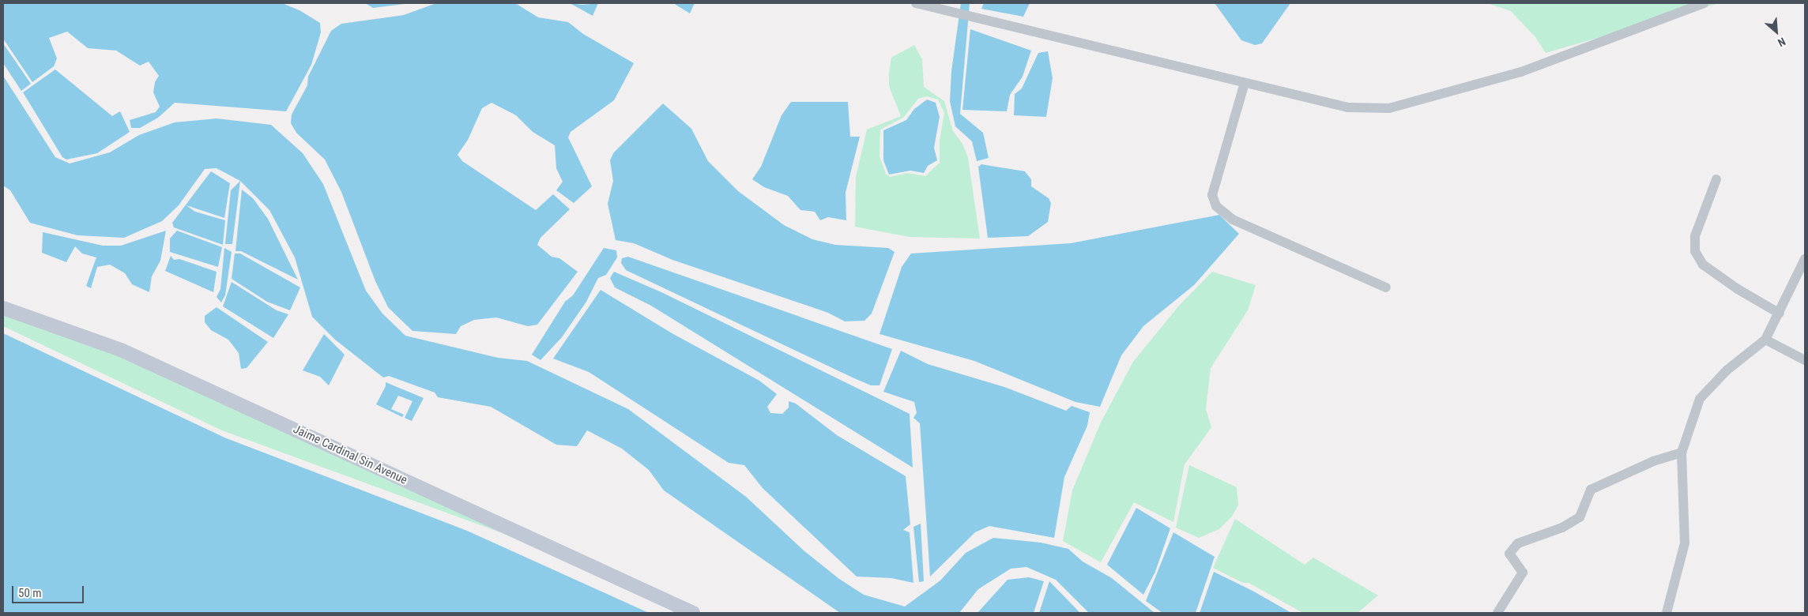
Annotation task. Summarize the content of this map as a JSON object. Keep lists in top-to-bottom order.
{
  "streets": {
    "main road": ["Jaime Cardinal Sin Avenue"]
  },
  "scale_bar": "50 m",
  "north": "bottom right"
}
